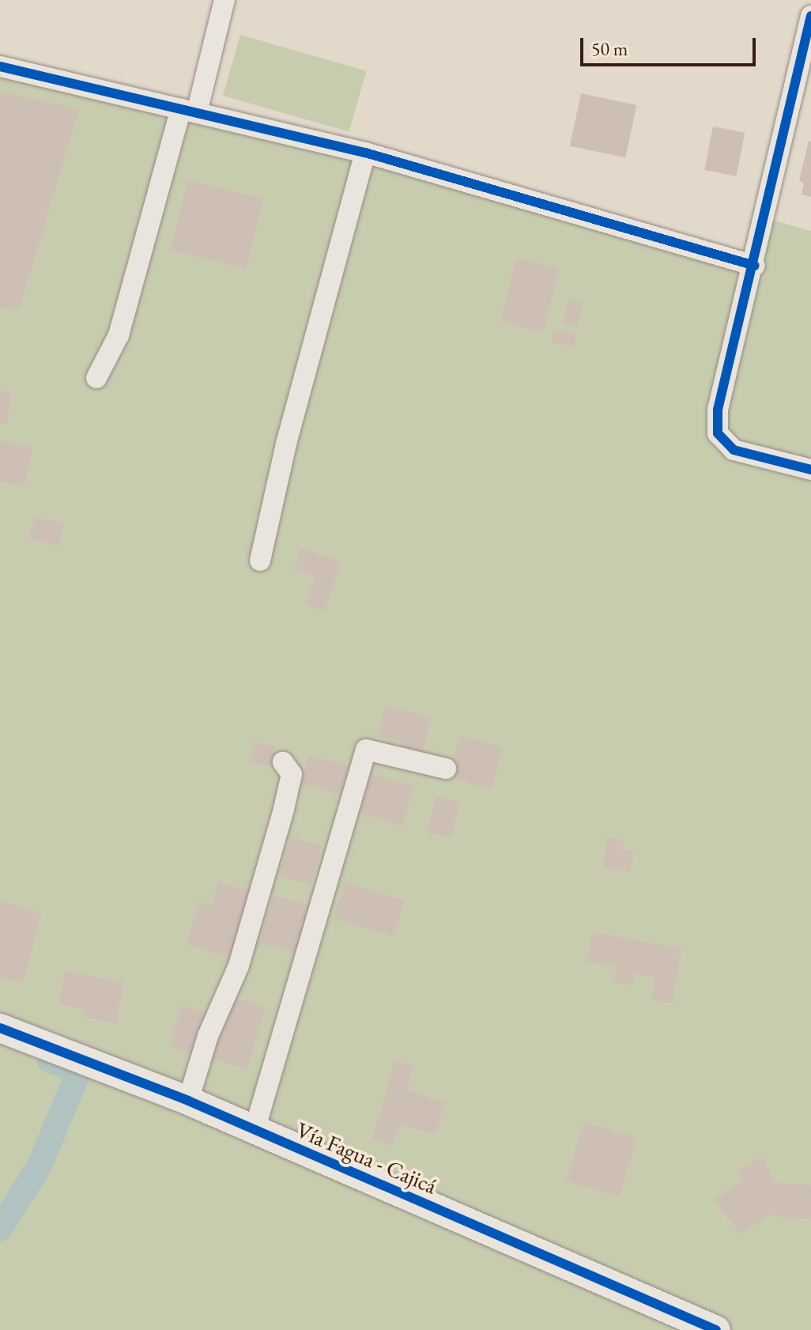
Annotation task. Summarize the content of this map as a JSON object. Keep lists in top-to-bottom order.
{
  "streets": {
    "street": ["Vía Fagua - Cajicá"]
  },
  "scale_bar": "50 m"
}
